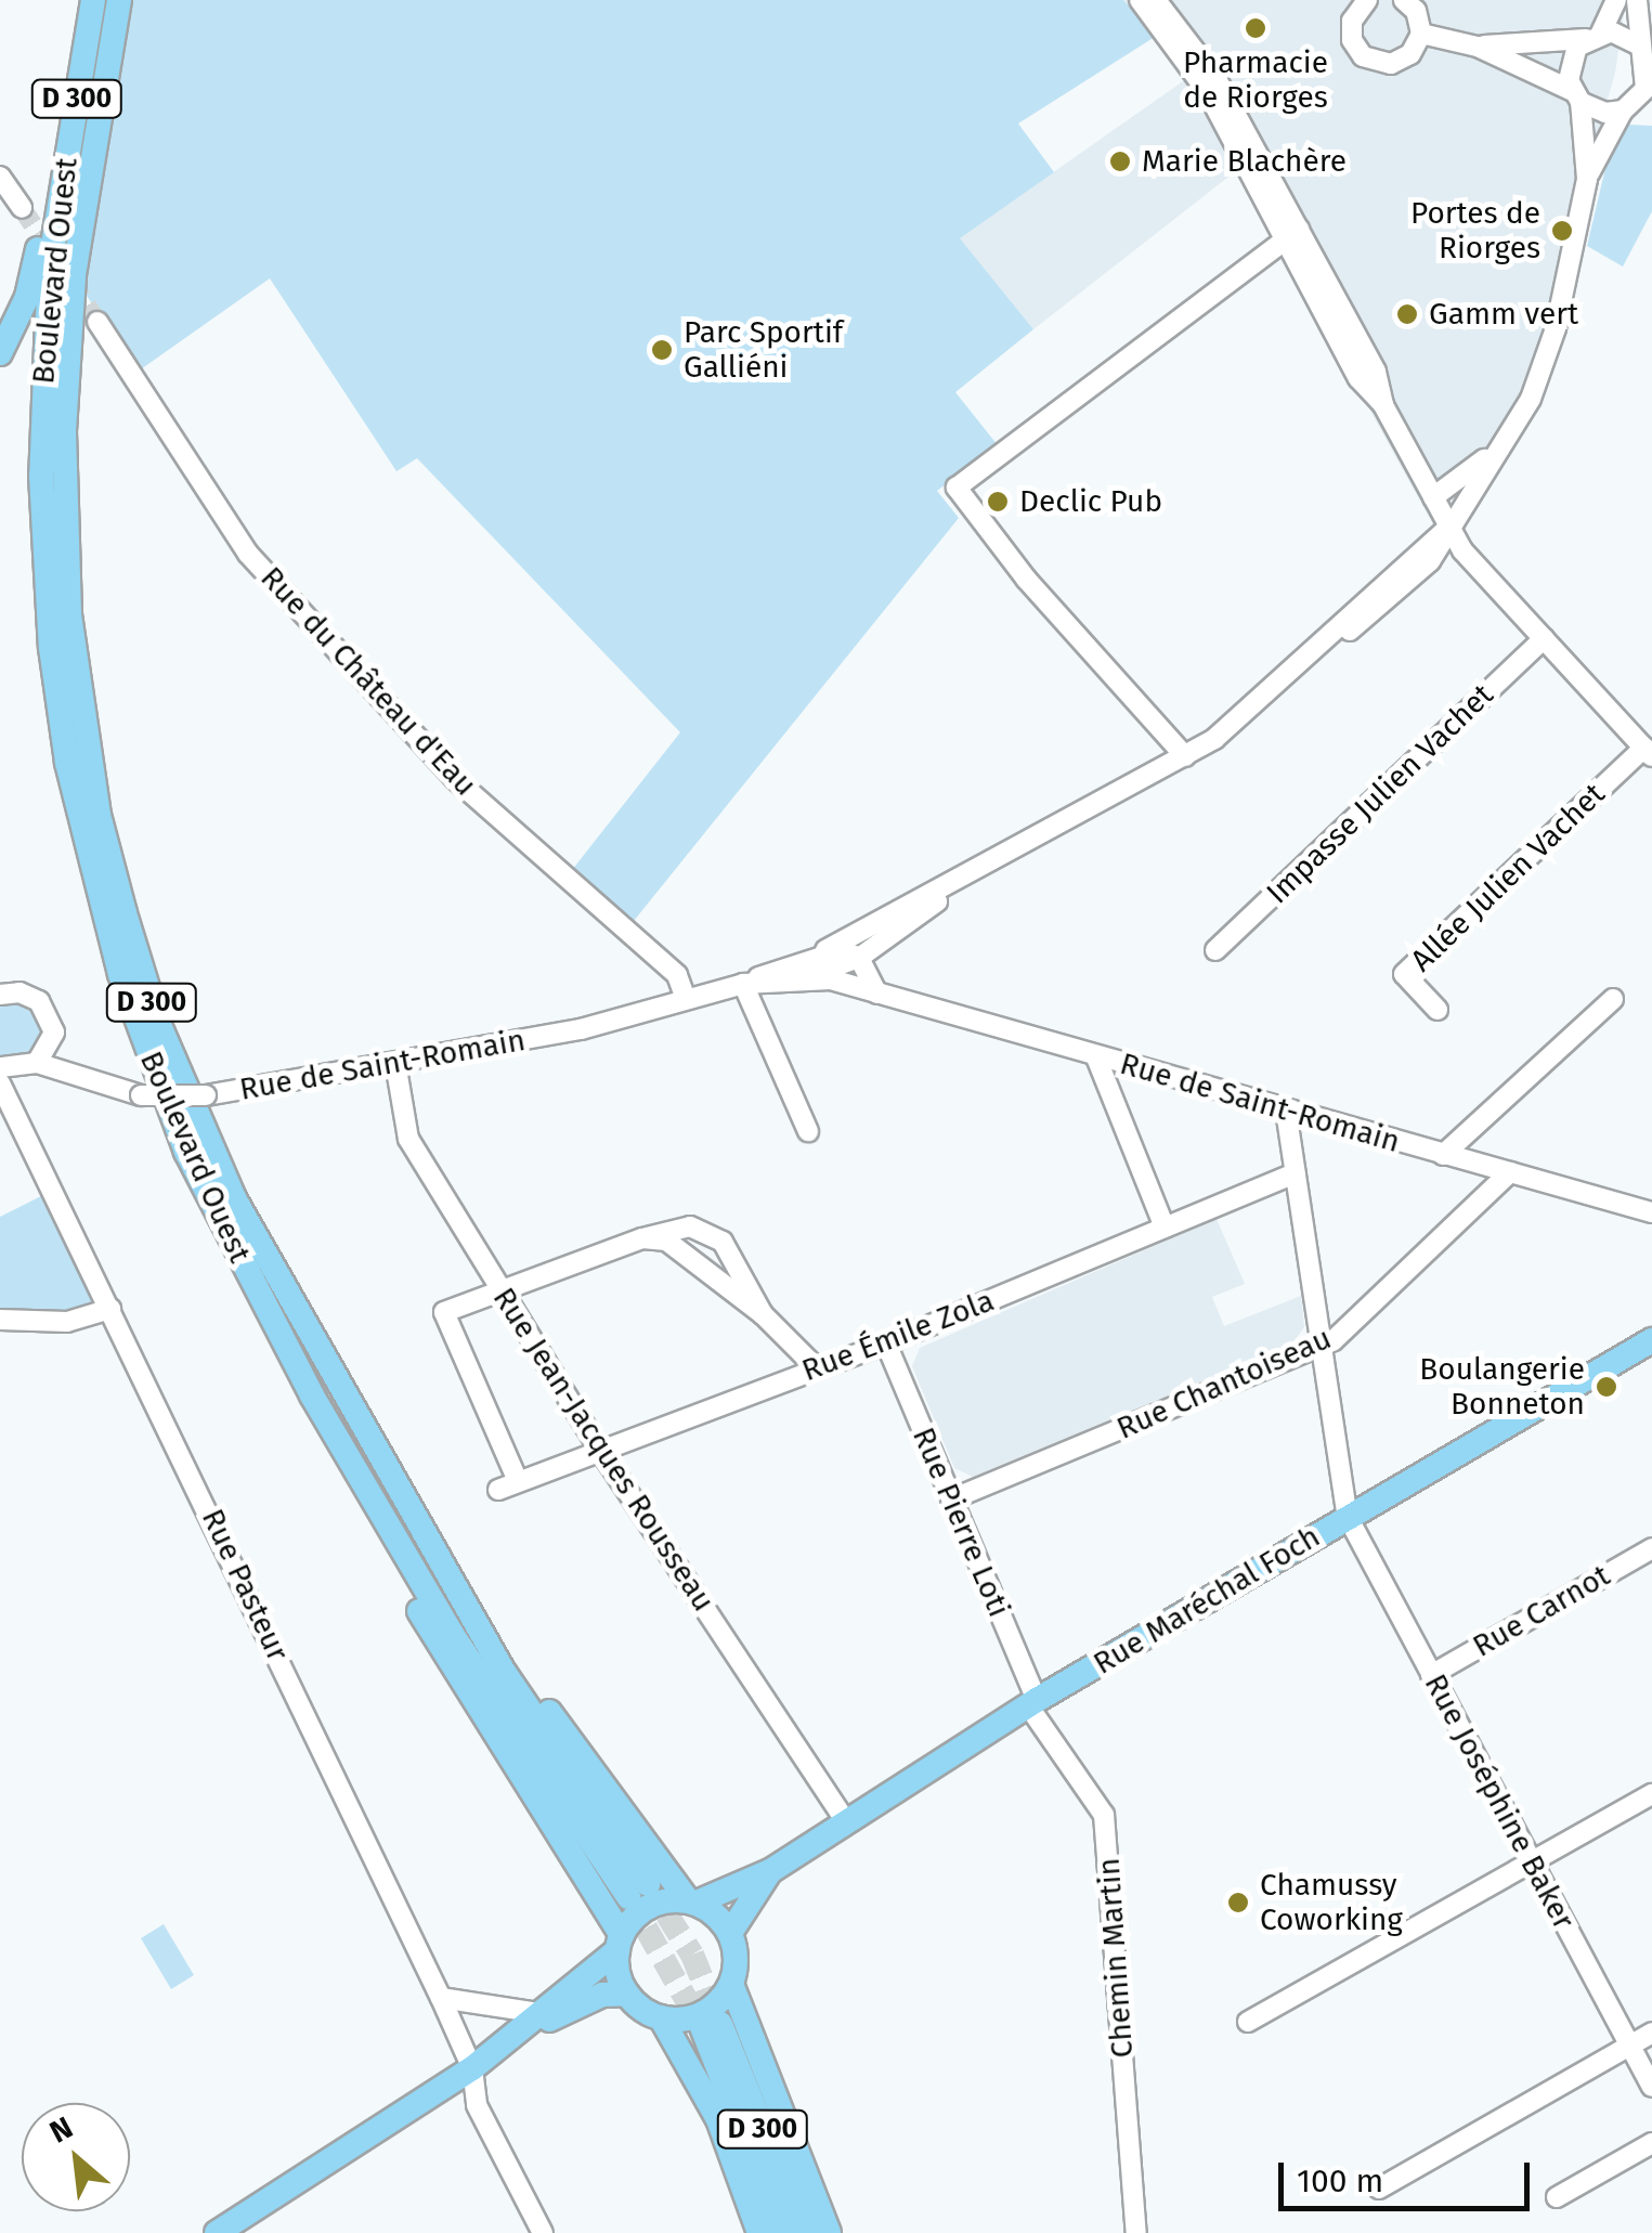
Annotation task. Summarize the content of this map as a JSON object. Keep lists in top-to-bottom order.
{
  "streets": {
    "main road": ["D 300", "Boulevard Ouest", "Rue Maréchal Foch"],
    "street": [
      "Rue du Château d'Eau",
      "Impasse Julien Vachet",
      "Allée Julien Vachet",
      "Rue de Saint-Romain",
      "Rue Émile Zola",
      "Rue Chantoiseau",
      "Rue Jean-Jacques Rousseau",
      "Rue Pierre Loti",
      "Rue Pasteur",
      "Rue Carnot",
      "Rue Joséphine Baker",
      "Chemin Martin"
    ]
  },
  "crossings": [
    ["Rue du Château d'Eau", "Rue de Saint-Romain"],
    ["Rue de Saint-Romain", "Rue Chantoiseau"],
    ["Rue de Saint-Romain", "Rue Jean-Jacques Rousseau"],
    ["Rue de Saint-Romain", "Rue Joséphine Baker"],
    ["Rue Émile Zola", "Rue Jean-Jacques Rousseau"],
    ["Rue Émile Zola", "Rue Pierre Loti"],
    ["Rue Émile Zola", "Rue Joséphine Baker"],
    ["Rue Chantoiseau", "Rue Pierre Loti"],
    ["Rue Chantoiseau", "Rue Joséphine Baker"],
    ["Rue Jean-Jacques Rousseau", "Rue Maréchal Foch"],
    ["Rue Pierre Loti", "Rue Maréchal Foch"],
    ["Rue Pierre Loti", "Chemin Martin"],
    ["Rue Maréchal Foch", "Rue Joséphine Baker"],
    ["Rue Maréchal Foch", "Chemin Martin"],
    ["Rue Carnot", "Rue Joséphine Baker"]
  ],
  "places": [
    "Pharmacie de Riorges",
    "Marie Blachère",
    "Portes de Riorges",
    "Gamm vert",
    "Parc Sportif Galliéni",
    "Declic Pub",
    "Boulangerie Bonneton",
    "Chamussy Coworking"
  ],
  "scale_bar": "100 m",
  "north": "top left"
}
